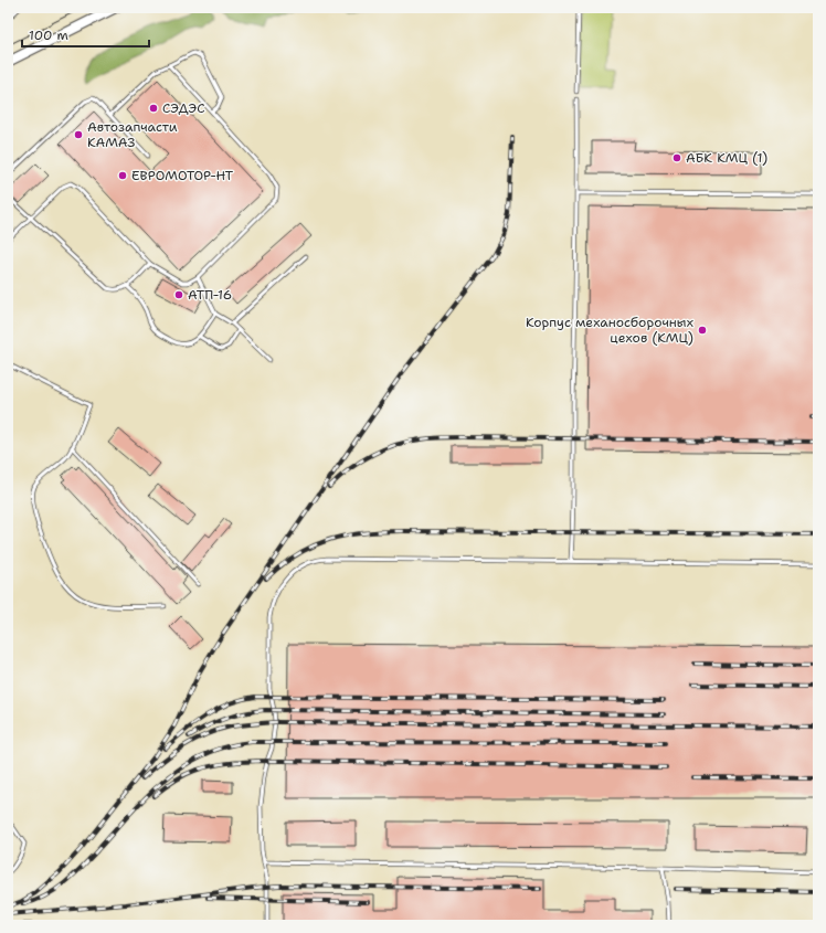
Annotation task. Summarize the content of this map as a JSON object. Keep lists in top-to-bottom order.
{
  "places": [
    "СЭДЭС",
    "Автозапчасти КАМАЗ",
    "АБК КМЦ (1)",
    "ЕВРОМОТОР-НТ",
    "АТП-16",
    "Корпус механосборочных цехов (КМЦ)"
  ],
  "scale_bar": "100 m"
}
